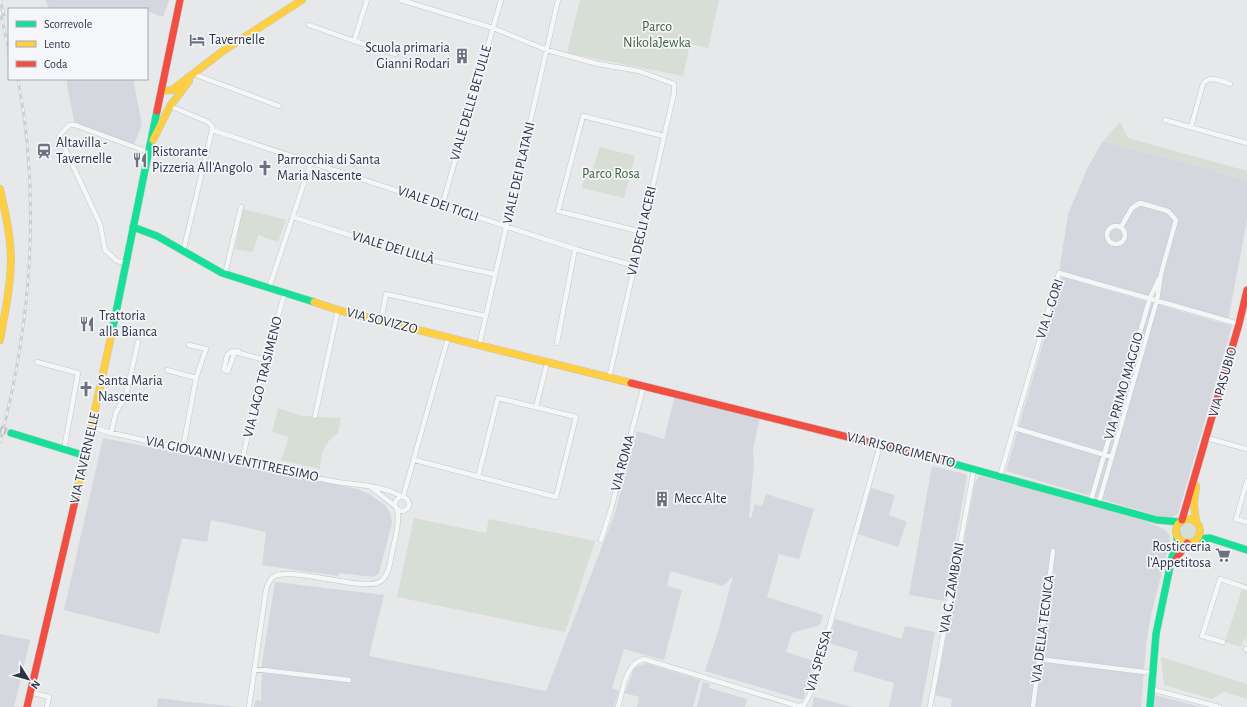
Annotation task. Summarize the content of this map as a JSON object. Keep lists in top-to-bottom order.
{
  "streets": {
    "street": [
      "VIALE DELLE BETULLE",
      "VIALE DEI PLATANI",
      "VIALE DEI TIGLI",
      "VIA DEGLI ACERI",
      "VIALE DEI LILLÀ",
      "VIA L. GORI",
      "VIA SOVIZZO",
      "VIA LAGO TRASIMENO",
      "VIA PASUBIO",
      "VIA PRIMO MAGGIO",
      "VIA RISORGIMENTO",
      "VIA TAVERNELLE",
      "VIA GIOVANNI VENTITREESIMO",
      "VIA ROMA",
      "VIA G. ZAMBONI",
      "VIA DELLA TECNICA",
      "VIA SPESSA"
    ]
  },
  "crossings": [
    ["VIALE DELLE BETULLE", "VIALE DEI TIGLI"],
    ["VIALE DEI PLATANI", "VIALE DEI TIGLI"],
    ["VIALE DEI PLATANI", "VIA DEGLI ACERI"],
    ["VIALE DEI PLATANI", "VIALE DEI LILLÀ"],
    ["VIALE DEI PLATANI", "VIA SOVIZZO"],
    ["VIALE DEI TIGLI", "VIA DEGLI ACERI"],
    ["VIA DEGLI ACERI", "VIA SOVIZZO"],
    ["VIA L. GORI", "VIA PASUBIO"],
    ["VIA L. GORI", "VIA PRIMO MAGGIO"],
    ["VIA L. GORI", "VIA RISORGIMENTO"],
    ["VIA SOVIZZO", "VIA LAGO TRASIMENO"],
    ["VIA SOVIZZO", "VIA RISORGIMENTO"],
    ["VIA SOVIZZO", "VIA TAVERNELLE"],
    ["VIA SOVIZZO", "VIA ROMA"],
    ["VIA LAGO TRASIMENO", "VIA GIOVANNI VENTITREESIMO"],
    ["VIA PRIMO MAGGIO", "VIA RISORGIMENTO"],
    ["VIA RISORGIMENTO", "VIA ROMA"],
    ["VIA RISORGIMENTO", "VIA G. ZAMBONI"],
    ["VIA RISORGIMENTO", "VIA SPESSA"],
    ["VIA TAVERNELLE", "VIA GIOVANNI VENTITREESIMO"]
  ],
  "parks": ["Parco NikolaJewka", "Parco Rosa"],
  "places": {
    "hotel": ["Tavernelle"],
    "building": ["Scuola primaria Gianni Rodari", "Mecc Alte"],
    "station": ["Altavilla - Tavernelle"],
    "restaurant": ["Ristorante Pizzeria All'Angolo", "Trattoria alla Bianca"],
    "church": ["Parrocchia di Santa Maria Nascente", "Santa Maria Nascente"],
    "supermarket": ["Rosticceria l'Appetitosa"]
  },
  "legend": ["Scorrevole", "Lento", "Coda"],
  "north": "bottom right"
}
